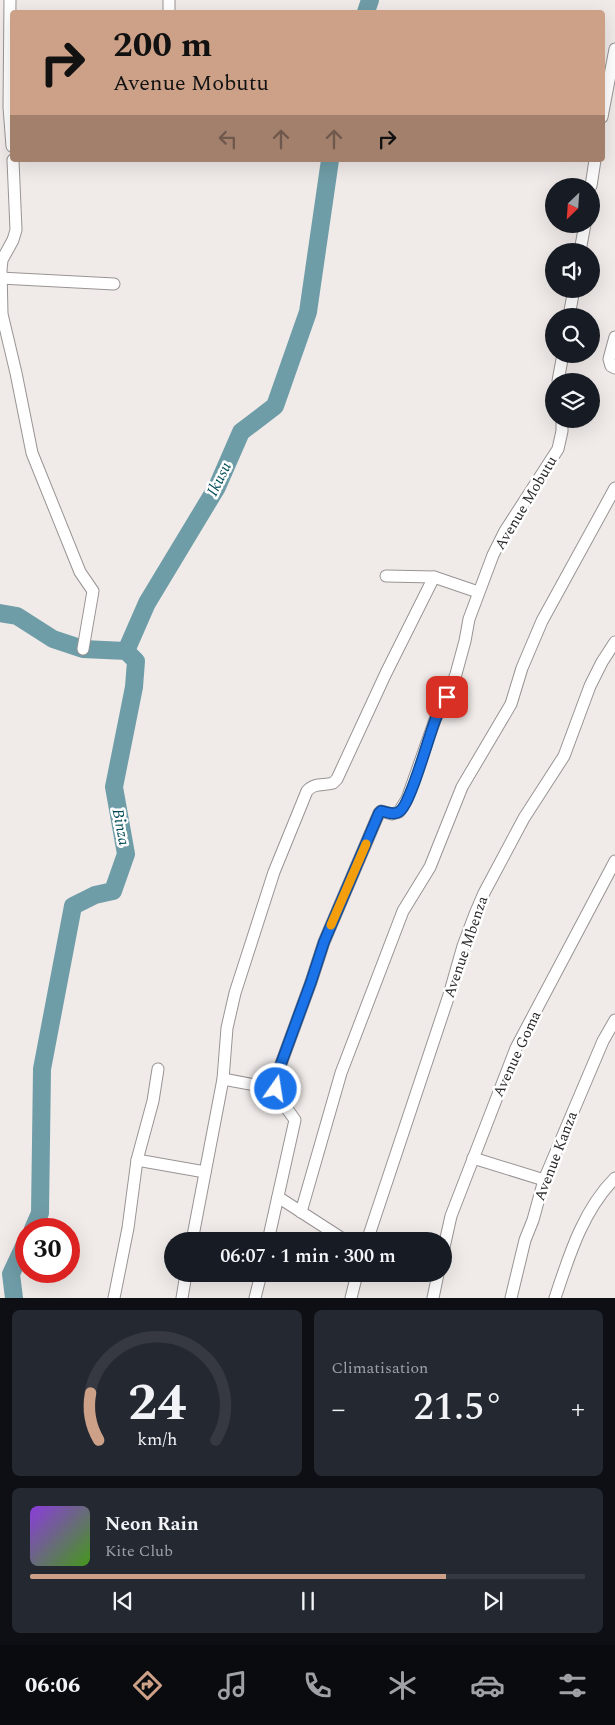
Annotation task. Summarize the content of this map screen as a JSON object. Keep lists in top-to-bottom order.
{
  "streets": {
    "street": [
      "Avenue Mobutu",
      "Avenue Mbenza",
      "Avenue Goma",
      "Avenue Kanza"
    ]
  },
  "water": ["Ikusu", "Binza"],
  "north": "bottom left",
  "page": {
    "turn": ["200 m", "Avenue Mobutu"],
    "limit": "30",
    "trip": "06:07 · 1 min · 300 m",
    "tile": "Climatisation",
    "heat": ["−", "21.5°", "+"],
    "song": ["Neon Rain", "Kite Club"],
    "tabs": "06:06",
    "gauge": ["24", "km/h"]
  }
}
